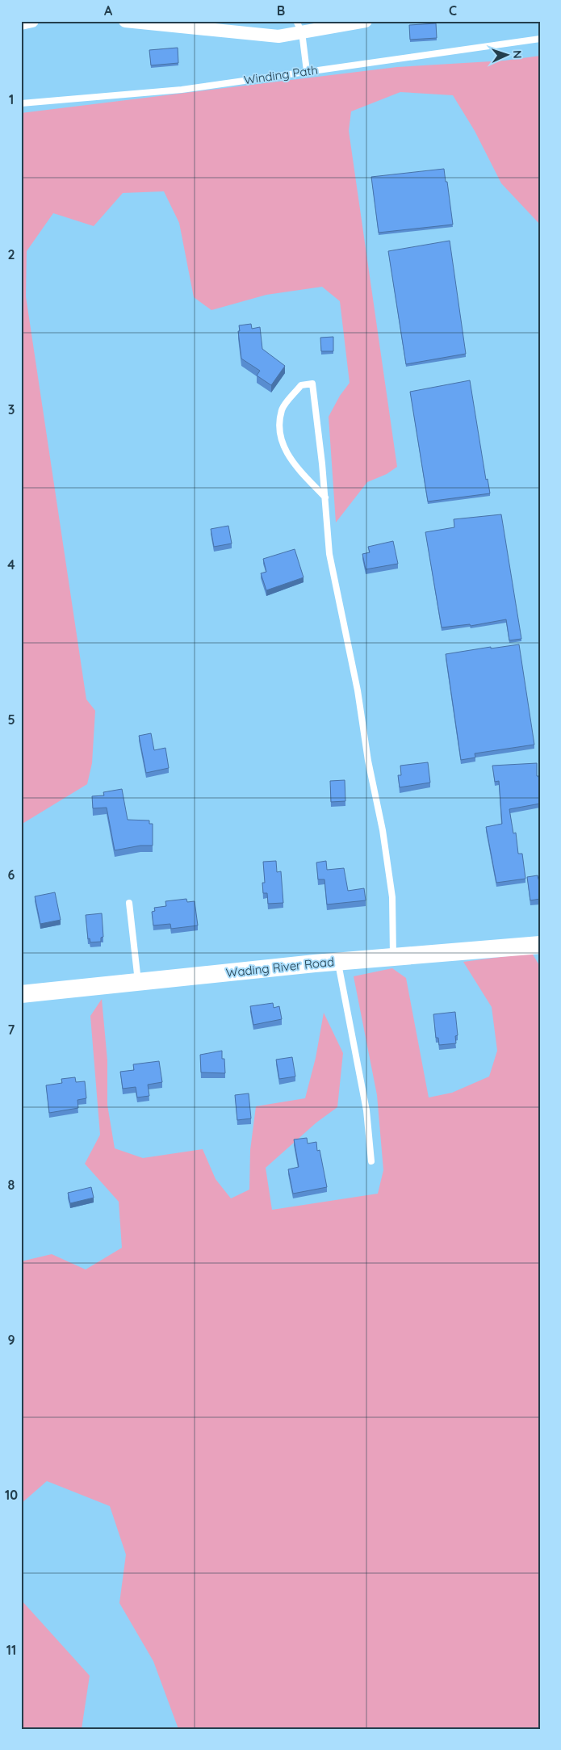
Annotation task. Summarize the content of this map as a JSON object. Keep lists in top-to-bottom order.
{
  "streets": {
    "main road": ["Wading River Road"],
    "lane": ["Winding Path"]
  },
  "north": "right",
  "grid": {
    "columns": ["A", "B", "C"],
    "rows": [
      "1",
      "2",
      "3",
      "4",
      "5",
      "6",
      "7",
      "8",
      "9",
      "10",
      "11"
    ]
  }
}
